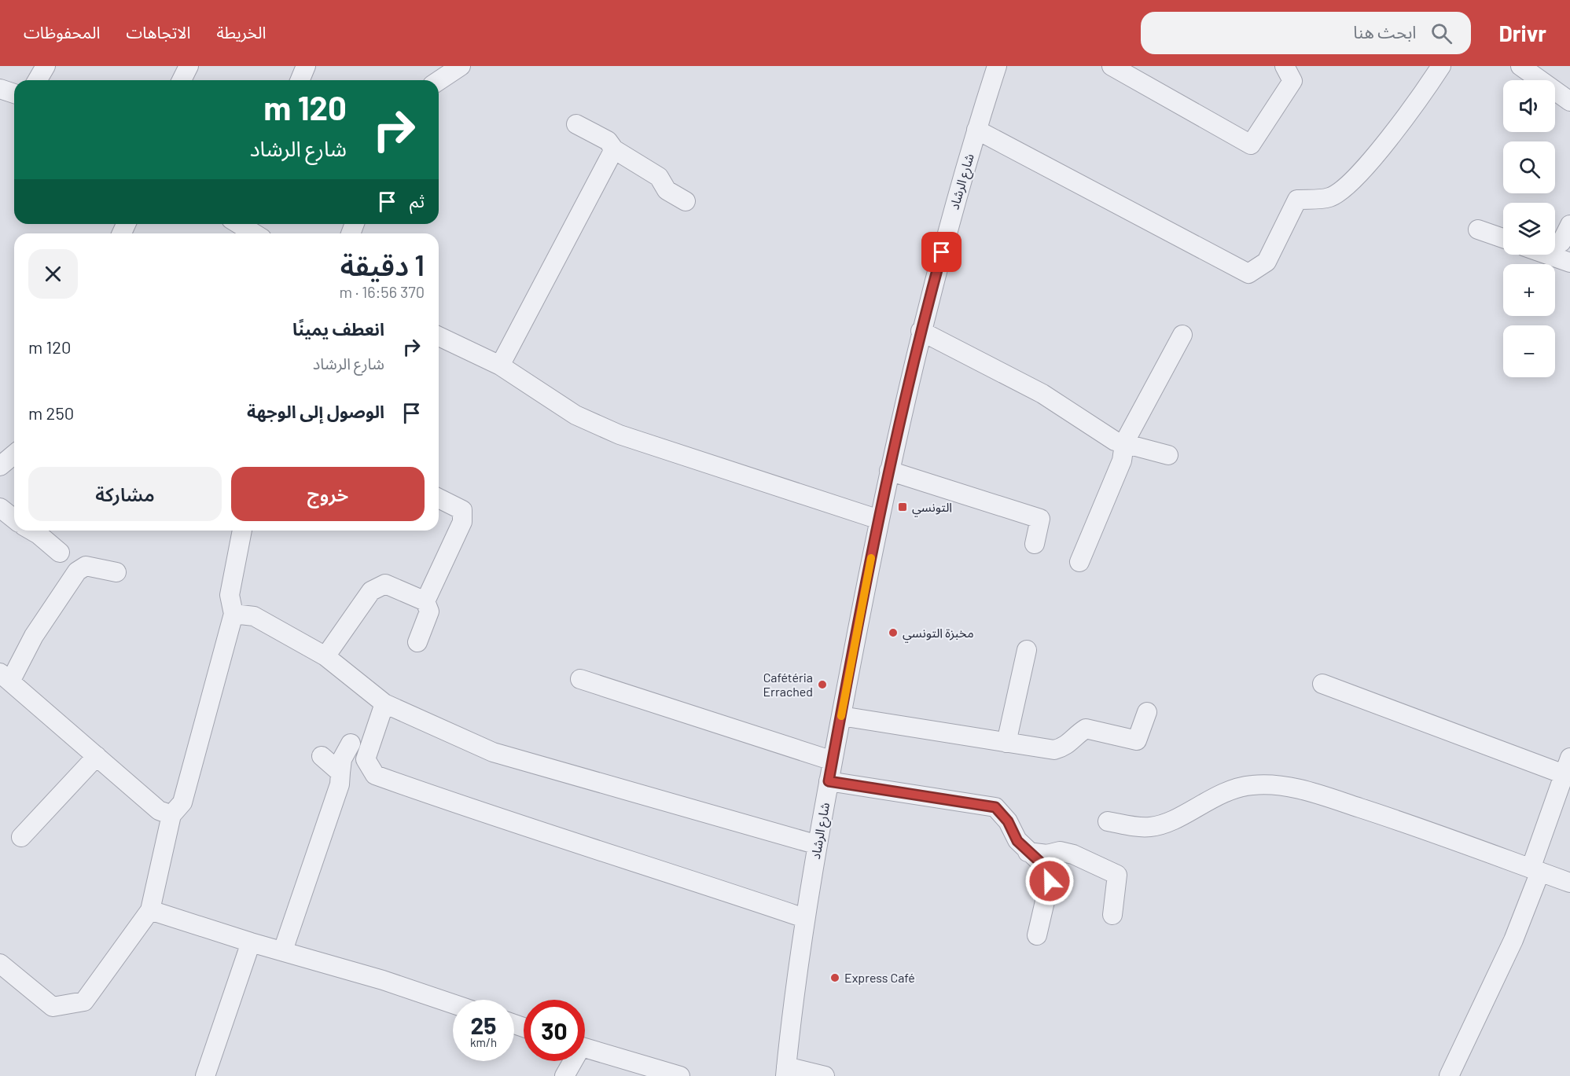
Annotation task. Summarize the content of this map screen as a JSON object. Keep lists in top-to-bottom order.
{
  "streets": {
    "street": ["شارع الرشاد"]
  },
  "places": {
    "transit": ["التونسي"],
    "other": ["مخبزة التونسي", "Cafétéria Errached", "Express Café"]
  },
  "page": {
    "header": "Drivr",
    "search": "ابحث هنا",
    "nav": ["الخريطة", "الاتجاهات", "المحفوظات"],
    "map_buttons": ["+", "−"],
    "turn": ["120 m", "شارع الرشاد"],
    "then": "ثم",
    "heading": ["1 دقيقة", "370 m · 16:56"],
    "list": [
      {
        "name": "انعطف يمينًا",
        "note": "شارع الرشاد",
        "value": "120 m"
      },
      {
        "name": "الوصول إلى الوجهة",
        "value": "250 m"
      }
    ],
    "buttons": ["خروج", "مشاركة"],
    "speed": "25 km/h",
    "limit": "30"
  }
}
